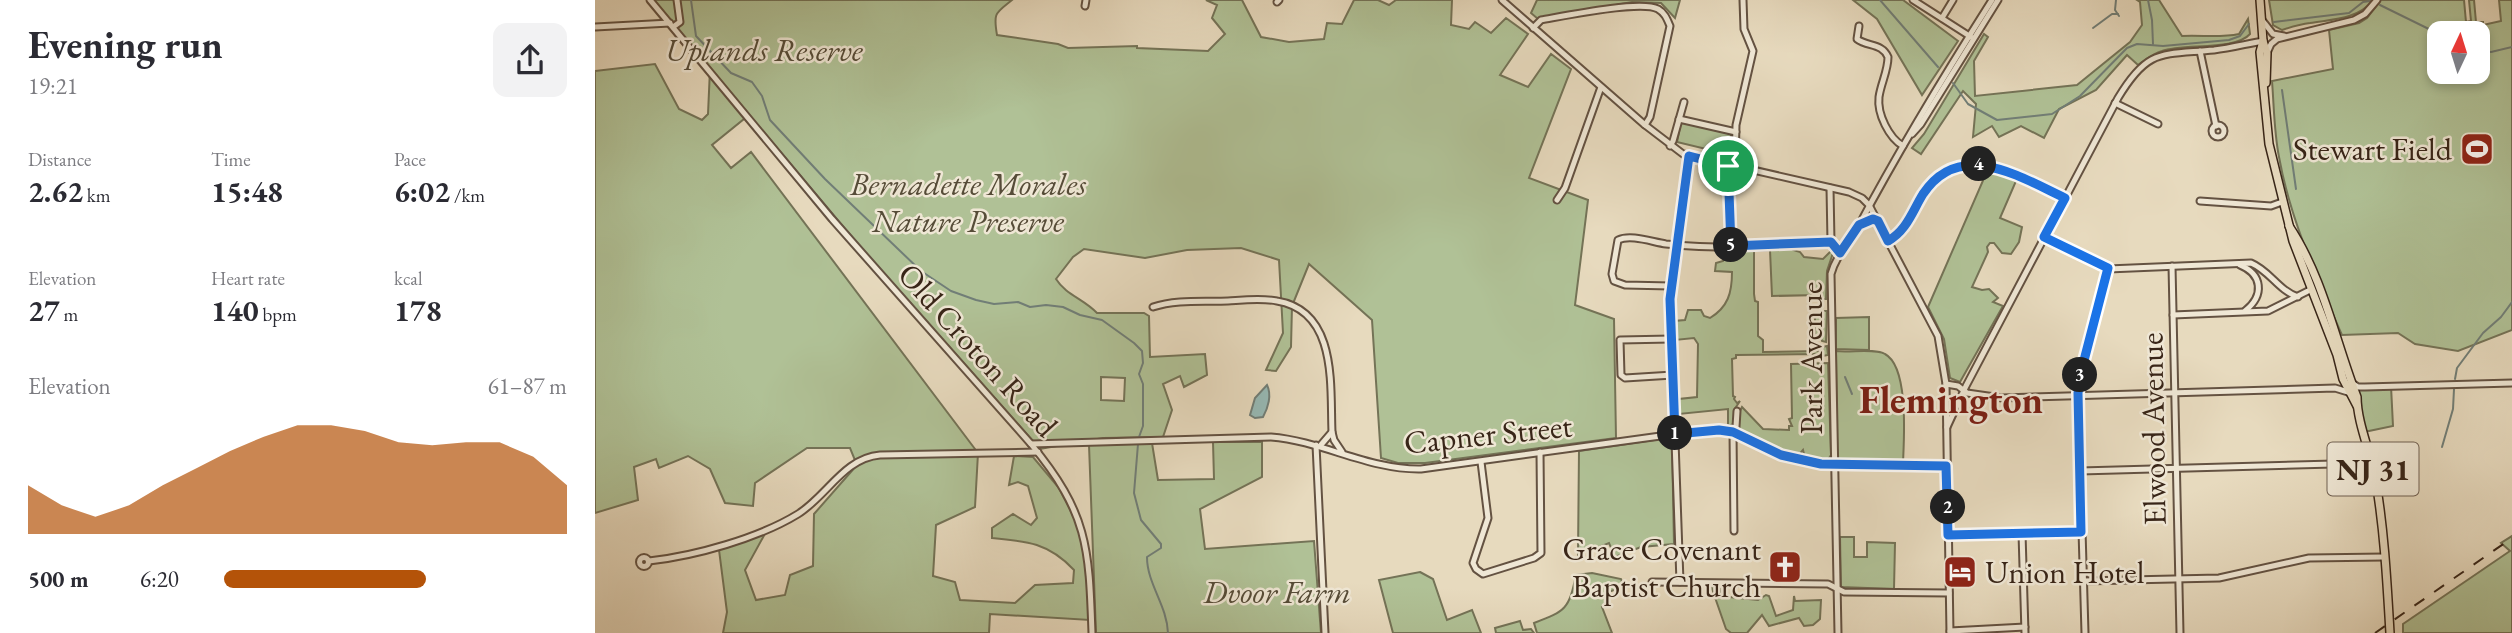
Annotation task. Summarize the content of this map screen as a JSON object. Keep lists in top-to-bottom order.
{
  "streets": {
    "highway": ["NJ 31"],
    "street": [
      "Old Croton Road",
      "Park Avenue",
      "Elwood Avenue",
      "Capner Street"
    ]
  },
  "crossings": [
    ["Old Croton Road", "Capner Street"],
    ["Park Avenue", "Capner Street"]
  ],
  "districts": ["Flemington"],
  "parks": ["Uplands Reserve", "Bernadette Morales Nature Preserve", "Dvoor Farm"],
  "places": {
    "sports": ["Stewart Field"],
    "church": ["Grace Covenant Baptist Church"],
    "hotel": ["Union Hotel"]
  },
  "north": "top",
  "page": {
    "heading": ["Evening run", "19:21"],
    "stats": [
      ["Distance", "2.62 km"],
      ["Time", "15:48"],
      ["Pace", "6:02 /km"],
      ["Elevation", "27 m"],
      ["Heart rate", "140 bpm"],
      ["kcal", "178"]
    ],
    "pins": [
      "4",
      "5",
      "3",
      "1",
      "2"
    ],
    "chart": ["Elevation", "61–87 m"],
    "list": [
      {
        "name": "500 m",
        "note": "6:20"
      }
    ]
  }
}
